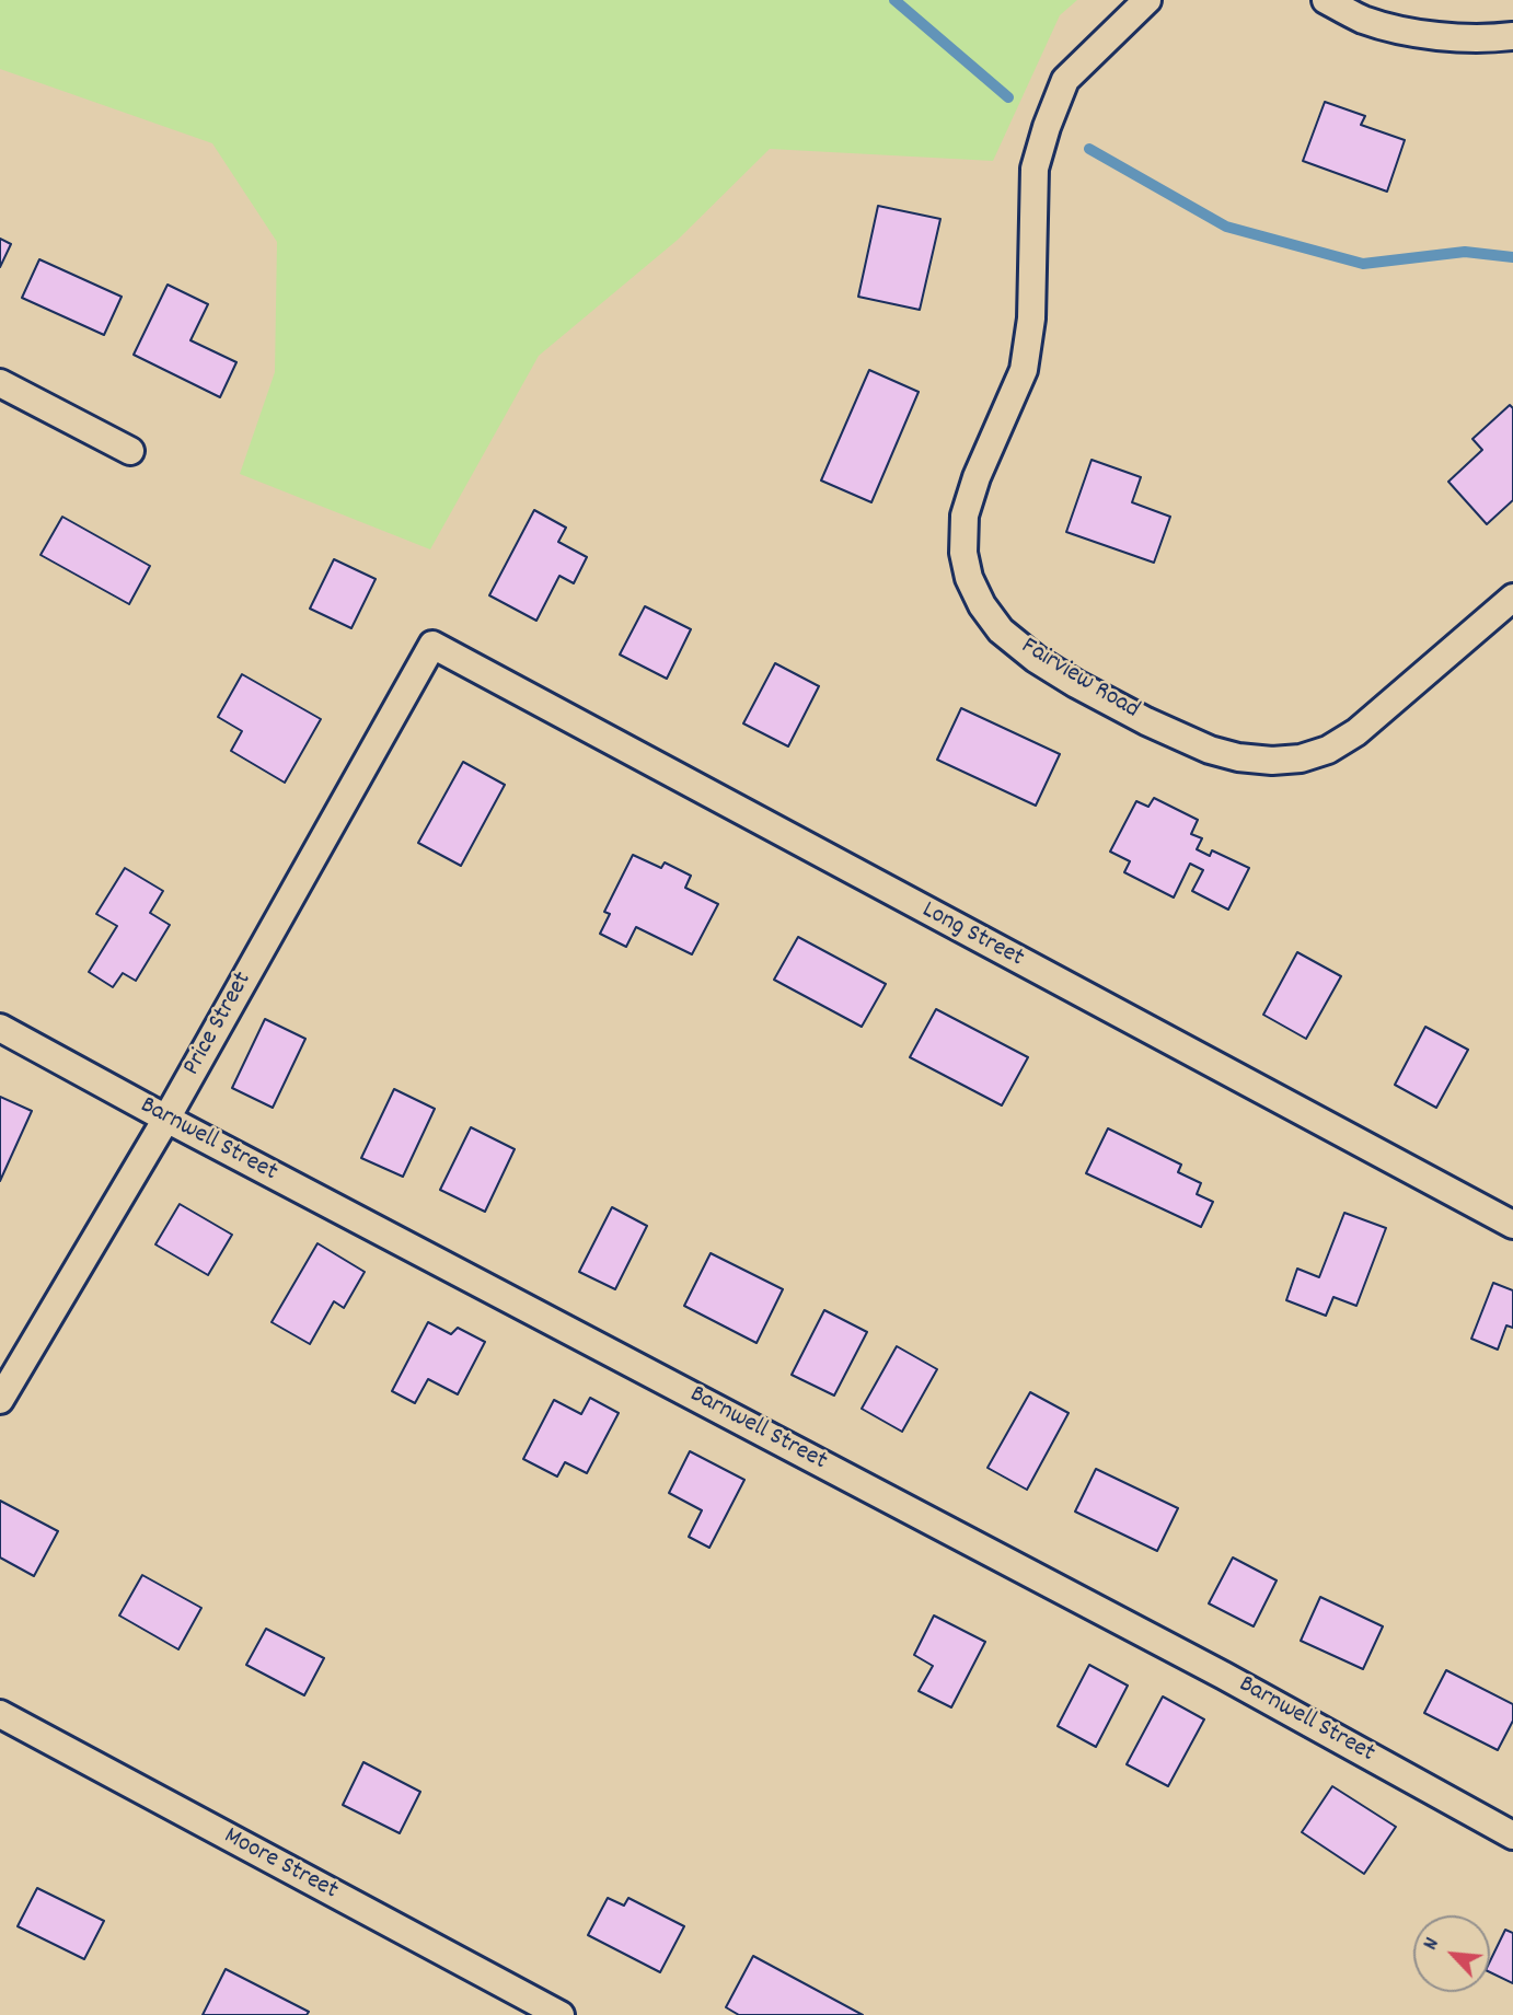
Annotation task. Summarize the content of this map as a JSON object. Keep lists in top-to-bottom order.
{
  "streets": {
    "street": [
      "Fairview Road",
      "Long Street",
      "Price Street",
      "Barnwell Street",
      "Moore Street"
    ]
  },
  "crossings": [
    ["Long Street", "Price Street"],
    ["Price Street", "Barnwell Street"]
  ],
  "north": "top left"
}
